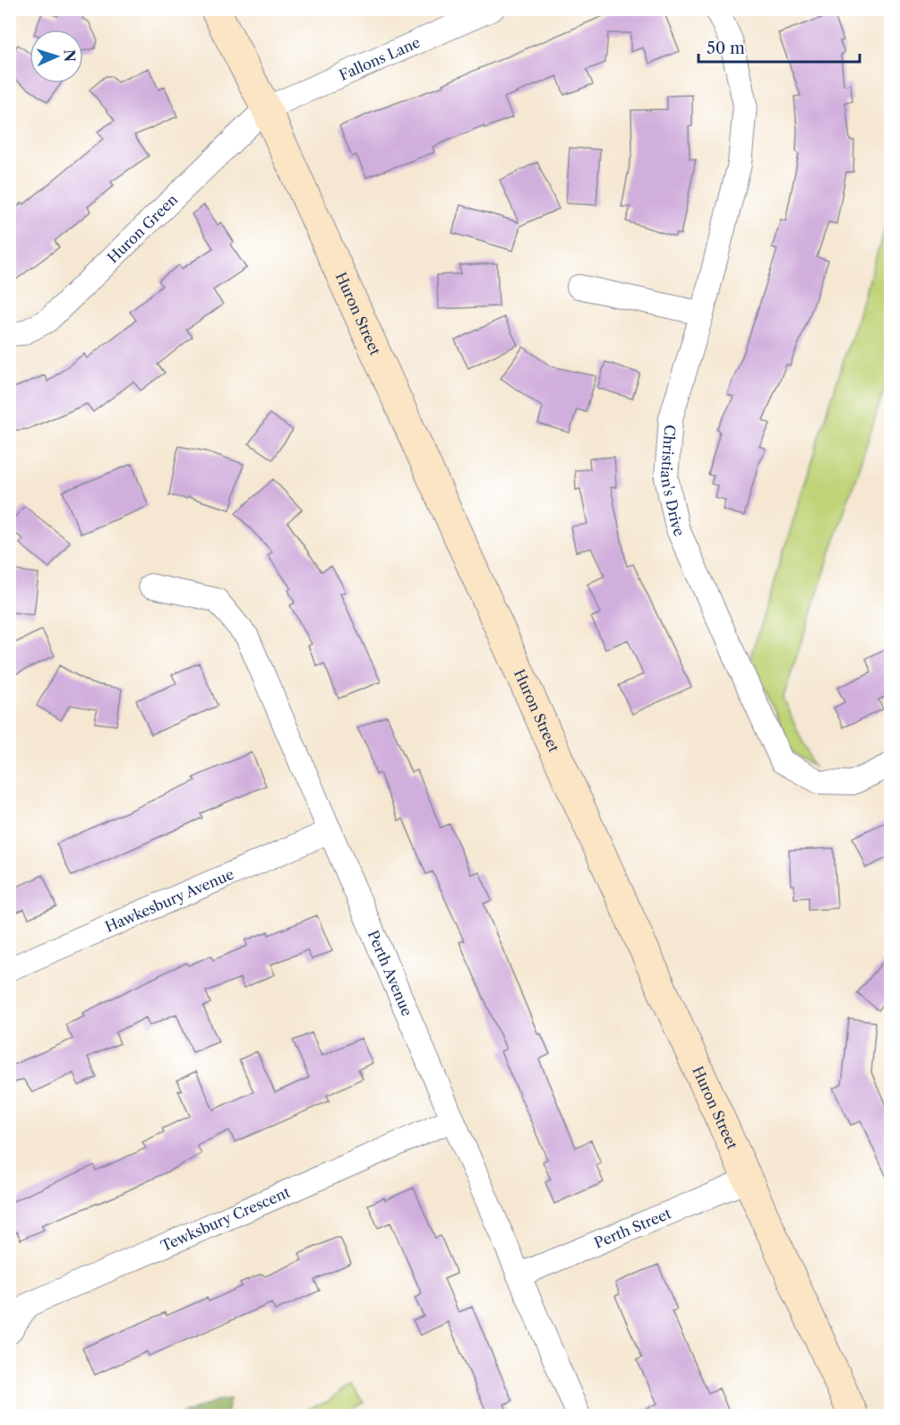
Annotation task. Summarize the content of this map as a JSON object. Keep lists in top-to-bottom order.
{
  "streets": {
    "main road": ["Huron Street"],
    "street": [
      "Fallons Lane",
      "Huron Green",
      "Christian's Drive",
      "Hawkesbury Avenue",
      "Perth Avenue",
      "Tewksbury Crescent",
      "Perth Street"
    ]
  },
  "crossings": [
    ["Fallons Lane", "Huron Green"],
    ["Fallons Lane", "Huron Street"],
    ["Huron Green", "Huron Street"],
    ["Huron Street", "Perth Street"],
    ["Hawkesbury Avenue", "Perth Avenue"],
    ["Perth Avenue", "Tewksbury Crescent"],
    ["Perth Avenue", "Perth Street"]
  ],
  "scale_bar": "50 m",
  "north": "right"
}
